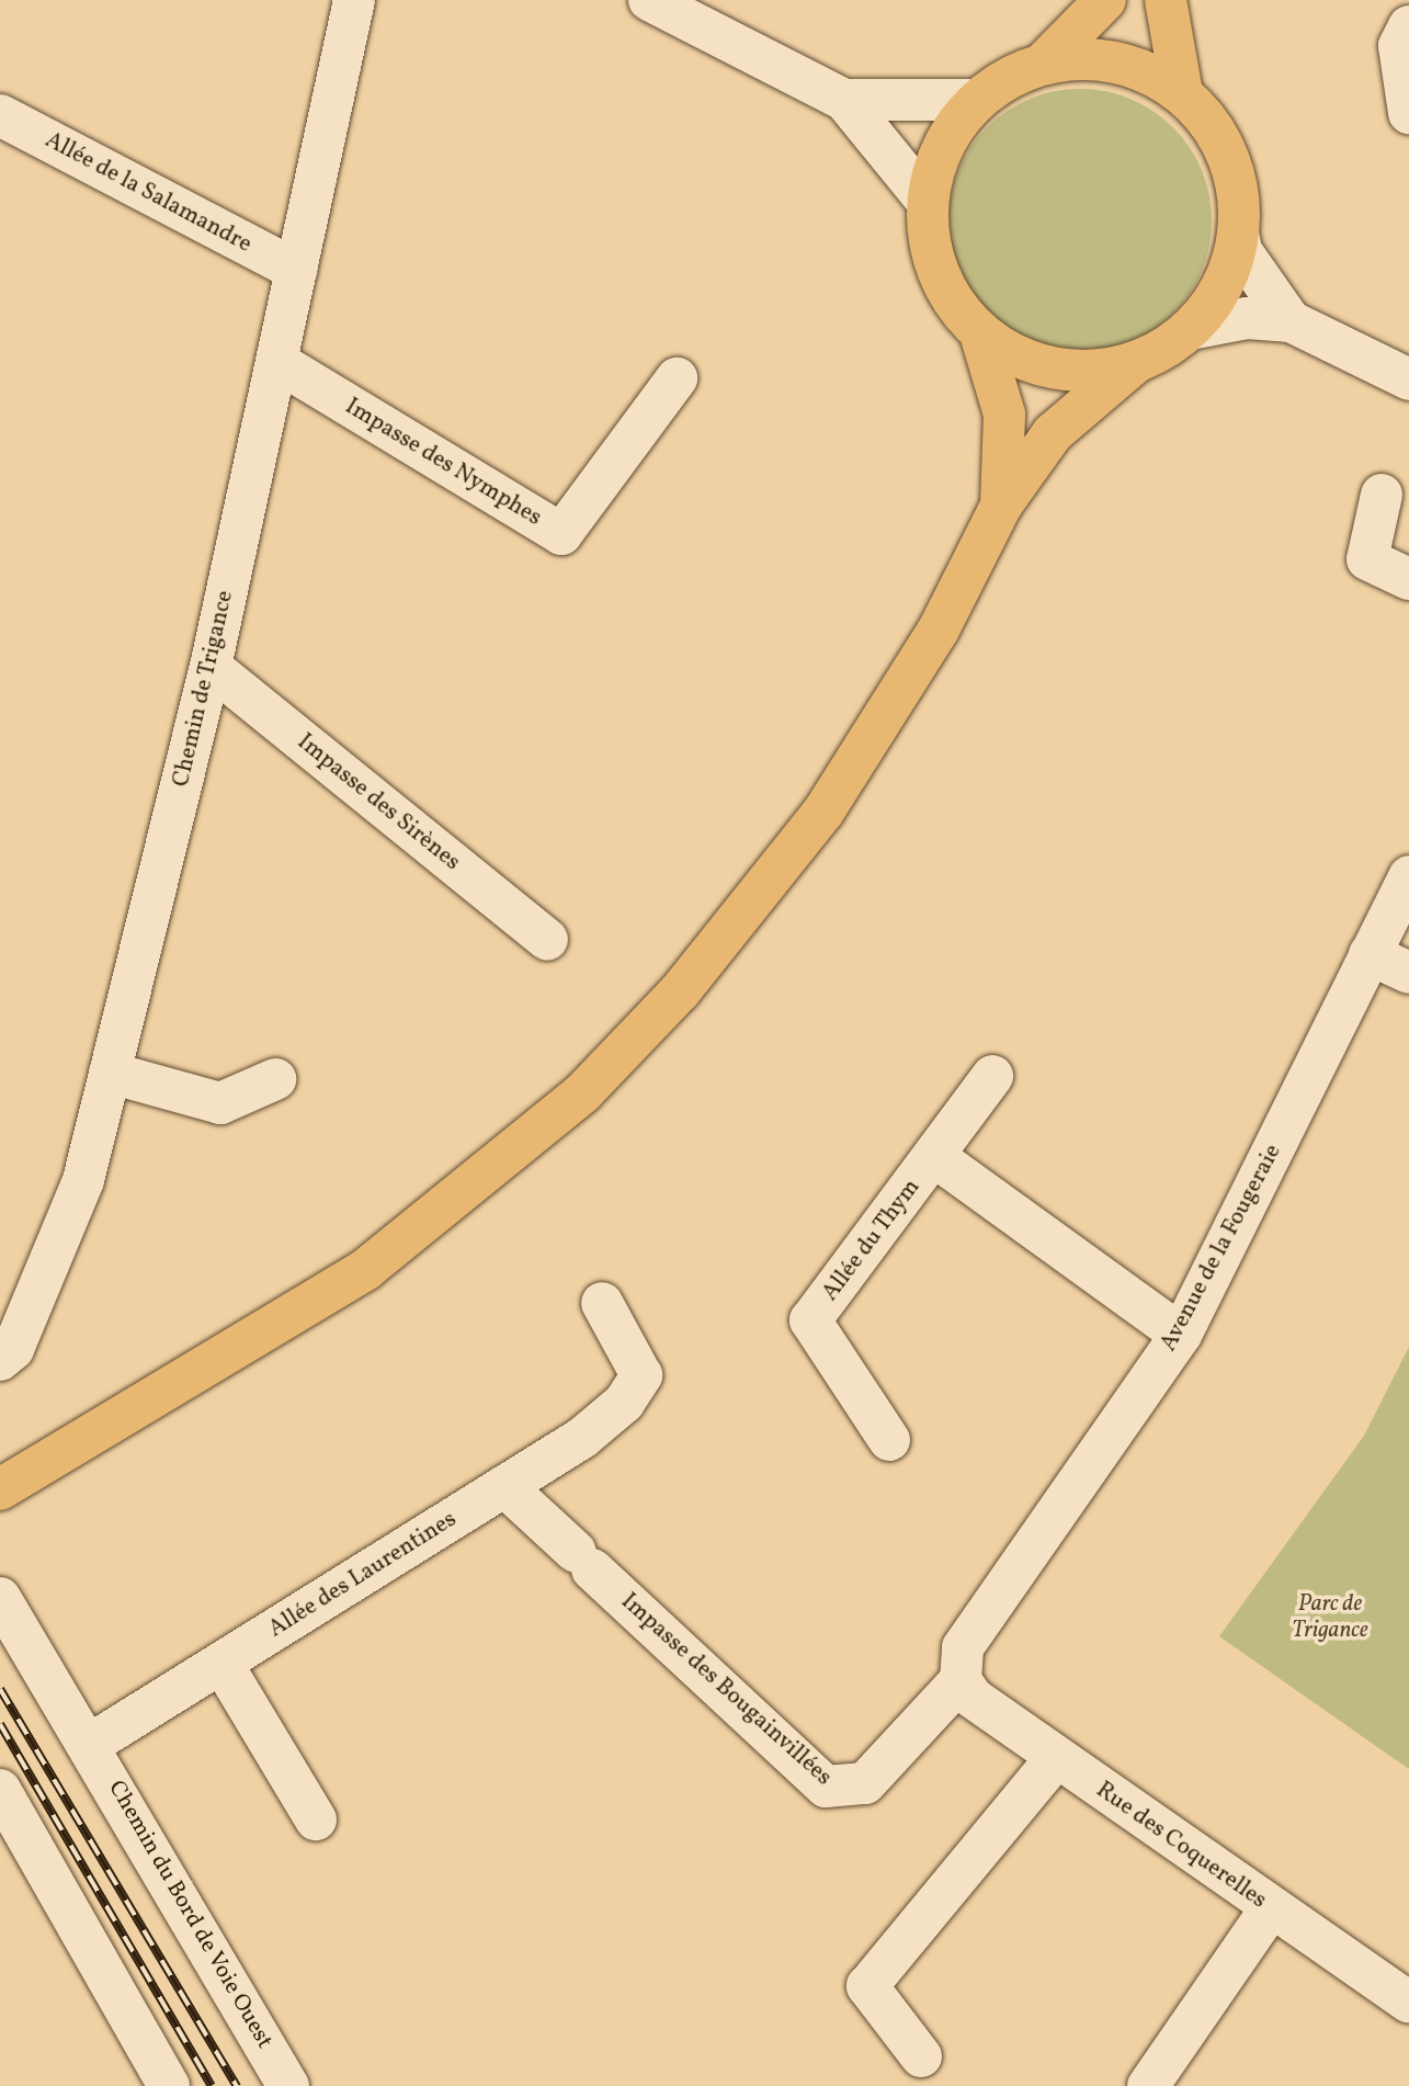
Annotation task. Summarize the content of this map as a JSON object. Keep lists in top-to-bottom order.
{
  "streets": {
    "street": [
      "Allée de la Salamandre",
      "Impasse des Nymphes",
      "Chemin de Trigance",
      "Impasse des Sirènes",
      "Allée du Thym",
      "Avenue de la Fougeraie",
      "Allée des Laurentines",
      "Impasse des Bougainvillées",
      "Rue des Coquerelles",
      "Chemin du Bord de Voie Ouest"
    ]
  },
  "crossings": [
    ["Allée de la Salamandre", "Chemin de Trigance"],
    ["Impasse des Nymphes", "Chemin de Trigance"],
    ["Chemin de Trigance", "Impasse des Sirènes"],
    ["Allée du Thym", "Avenue de la Fougeraie"],
    ["Avenue de la Fougeraie", "Impasse des Bougainvillées"],
    ["Avenue de la Fougeraie", "Rue des Coquerelles"],
    ["Allée des Laurentines", "Impasse des Bougainvillées"],
    ["Allée des Laurentines", "Chemin du Bord de Voie Ouest"],
    ["Impasse des Bougainvillées", "Rue des Coquerelles"]
  ],
  "parks": ["Parc de Trigance"]
}
